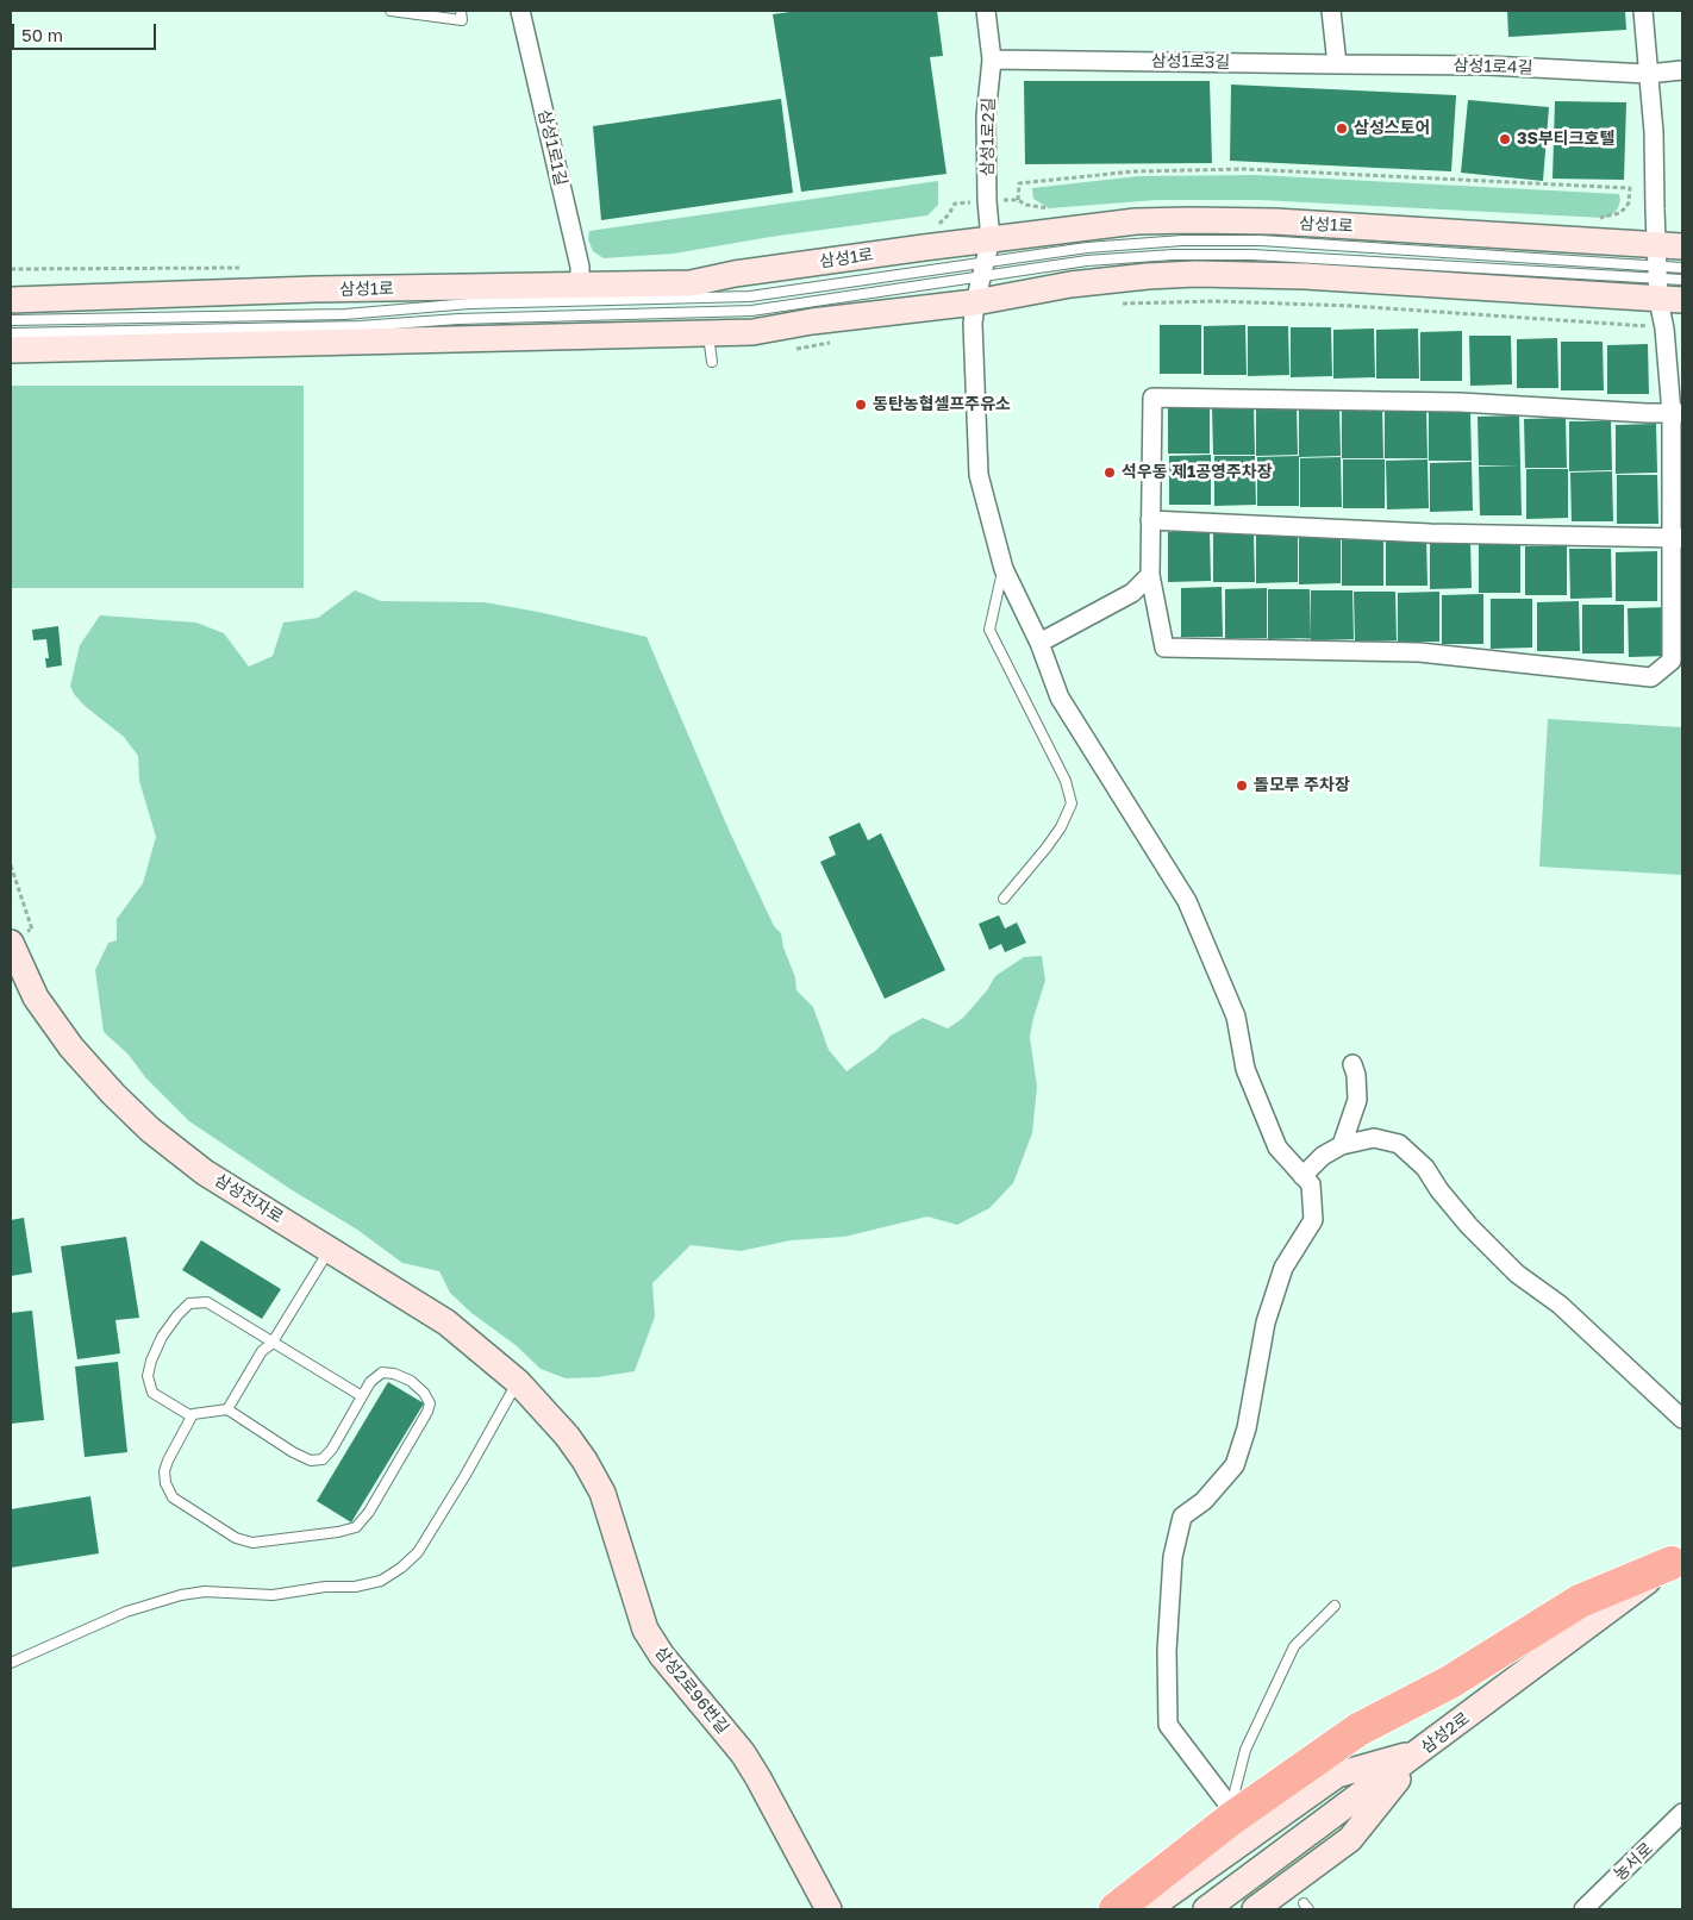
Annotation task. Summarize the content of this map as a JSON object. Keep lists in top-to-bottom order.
{
  "streets": {
    "street": [
      "삼성1로3길",
      "삼성1로4길",
      "삼성1로2길",
      "삼성1로1길",
      "삼성1로",
      "삼성전자로",
      "삼성2로96번길",
      "삼성2로",
      "농서로"
    ]
  },
  "crossings": [
    ["삼성1로3길", "삼성1로4길"],
    ["삼성1로3길", "삼성1로2길"],
    ["삼성1로2길", "삼성1로"],
    ["삼성1로1길", "삼성1로"],
    ["삼성전자로", "삼성2로96번길"]
  ],
  "places": [
    "삼성스토어",
    "3S부티크호텔",
    "동탄농협셀프주유소",
    "석우동 제1공영주차장",
    "돌모루 주차장"
  ],
  "scale_bar": "50 m"
}
